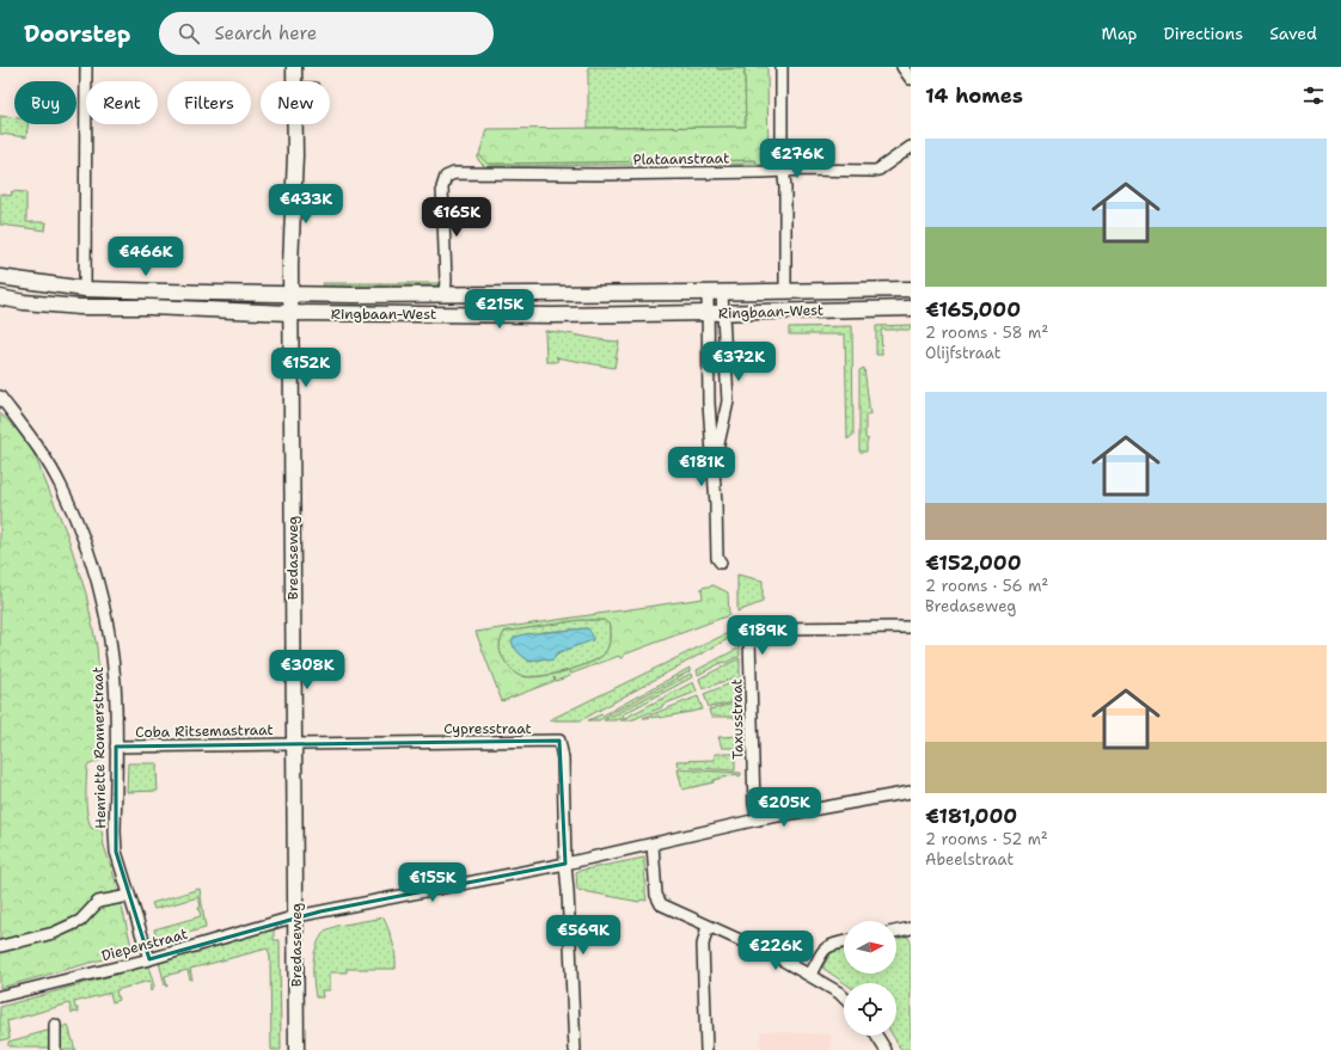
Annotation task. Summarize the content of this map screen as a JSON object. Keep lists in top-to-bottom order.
{
  "streets": {
    "main road": ["Ringbaan-West", "Bredaseweg"],
    "street": [
      "Plataanstraat",
      "Taxusstraat",
      "Cypresstraat",
      "Coba Ritsemastraat",
      "Henriette Ronnerstraat",
      "Diepenstraat"
    ]
  },
  "crossings": [
    ["Plataanstraat", "Ringbaan-West"],
    ["Ringbaan-West", "Bredaseweg"],
    ["Bredaseweg", "Cypresstraat"],
    ["Bredaseweg", "Coba Ritsemastraat"],
    ["Bredaseweg", "Diepenstraat"],
    ["Taxusstraat", "Diepenstraat"],
    ["Cypresstraat", "Coba Ritsemastraat"],
    ["Cypresstraat", "Diepenstraat"],
    ["Coba Ritsemastraat", "Henriette Ronnerstraat"],
    ["Henriette Ronnerstraat", "Diepenstraat"]
  ],
  "north": "right",
  "page": {
    "header": "Doorstep",
    "search": "Search here",
    "nav": ["Map", "Directions", "Saved"],
    "heading": "14 homes",
    "chip": [
      "Buy",
      "Rent",
      "Filters",
      "New"
    ],
    "list": [
      {
        "name": "€165,000",
        "note": "2 rooms · 58 m² · Olijfstraat"
      },
      {
        "name": "€152,000",
        "note": "2 rooms · 56 m² · Bredaseweg"
      },
      {
        "name": "€181,000",
        "note": "2 rooms · 52 m² · Abeelstraat"
      }
    ],
    "price": [
      "€276K",
      "€433K",
      "€165K",
      "€466K",
      "€215K",
      "€372K",
      "€152K",
      "€181K",
      "€189K",
      "€308K",
      "€205K",
      "€155K",
      "€569K",
      "€226K"
    ]
  }
}
